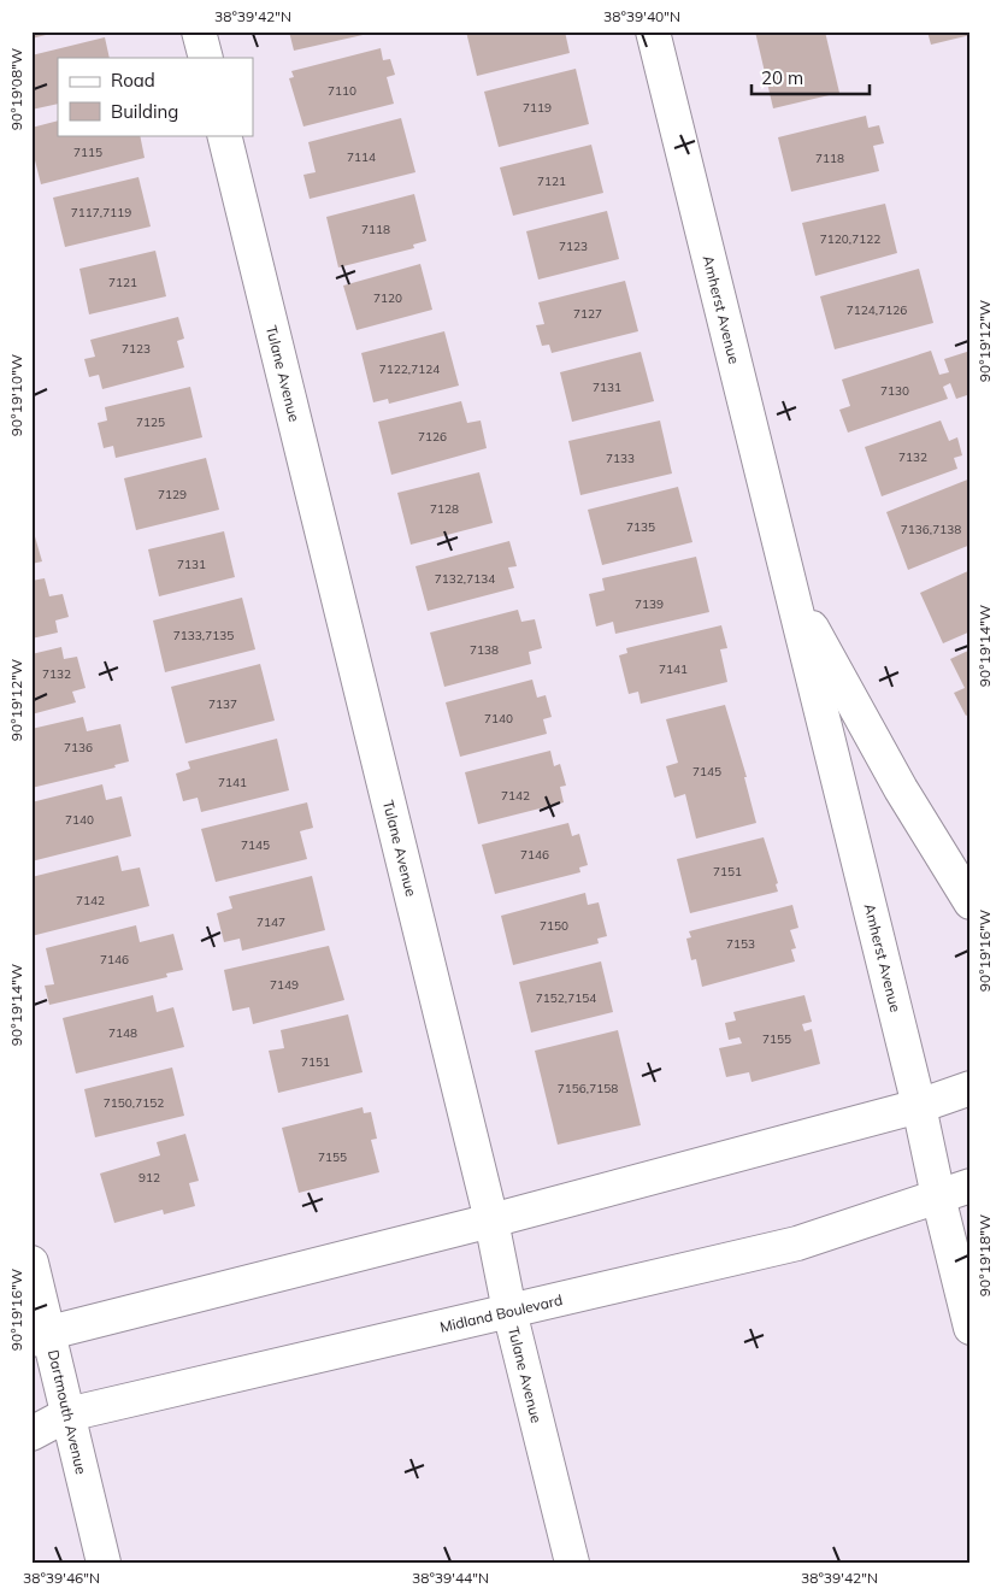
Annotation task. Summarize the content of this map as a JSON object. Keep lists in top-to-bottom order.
{
  "streets": {
    "street": [
      "Amherst Avenue",
      "Tulane Avenue",
      "Midland Boulevard",
      "Dartmouth Avenue"
    ]
  },
  "crossings": [
    ["Amherst Avenue", "Midland Boulevard"],
    ["Tulane Avenue", "Midland Boulevard"],
    ["Midland Boulevard", "Dartmouth Avenue"]
  ],
  "house_numbers": [
    "7110",
    "7119",
    "7115",
    "7114",
    "7118",
    "7121",
    "7117,7119",
    "7118",
    "7120,7122",
    "7123",
    "7121",
    "7120",
    "7124,7126",
    "7127",
    "7123",
    "7122,7124",
    "7131",
    "7130",
    "7125",
    "7126",
    "7132",
    "7133",
    "7129",
    "7128",
    "7135",
    "7136,7138",
    "7131",
    "7132,7134",
    "7139",
    "7133,7135",
    "7138",
    "7141",
    "7132",
    "7137",
    "7140",
    "7136",
    "7145",
    "7141",
    "7142",
    "7140",
    "7145",
    "7146",
    "7151",
    "7142",
    "7147",
    "7150",
    "7153",
    "7146",
    "7149",
    "7152,7154",
    "7148",
    "7155",
    "7151",
    "7156,7158",
    "7150,7152",
    "7155",
    "912"
  ],
  "legend": ["Road", "Building"],
  "scale_bar": "20 m",
  "coordinates": [
    "38°39'42\"N",
    "38°39'40\"N",
    "90°19'08\"W",
    "90°19'12\"W",
    "90°19'10\"W",
    "90°19'14\"W",
    "90°19'16\"W",
    "90°19'18\"W",
    "38°39'46\"N",
    "38°39'44\"N"
  ]
}
